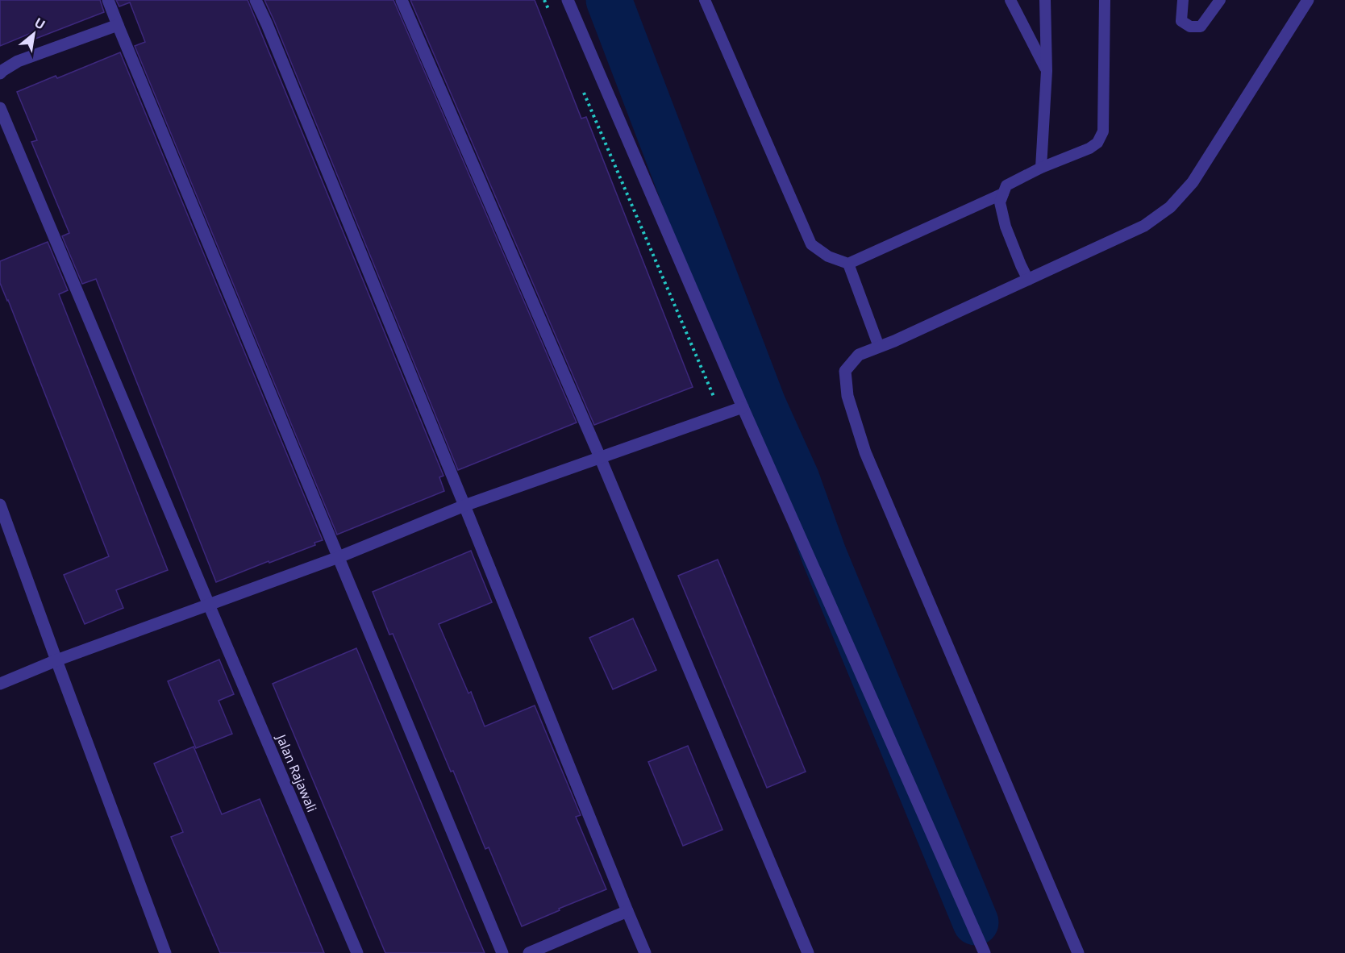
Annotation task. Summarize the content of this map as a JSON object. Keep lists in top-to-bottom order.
{
  "streets": {
    "street": ["Jalan Rajawali"]
  },
  "north": "top right"
}
